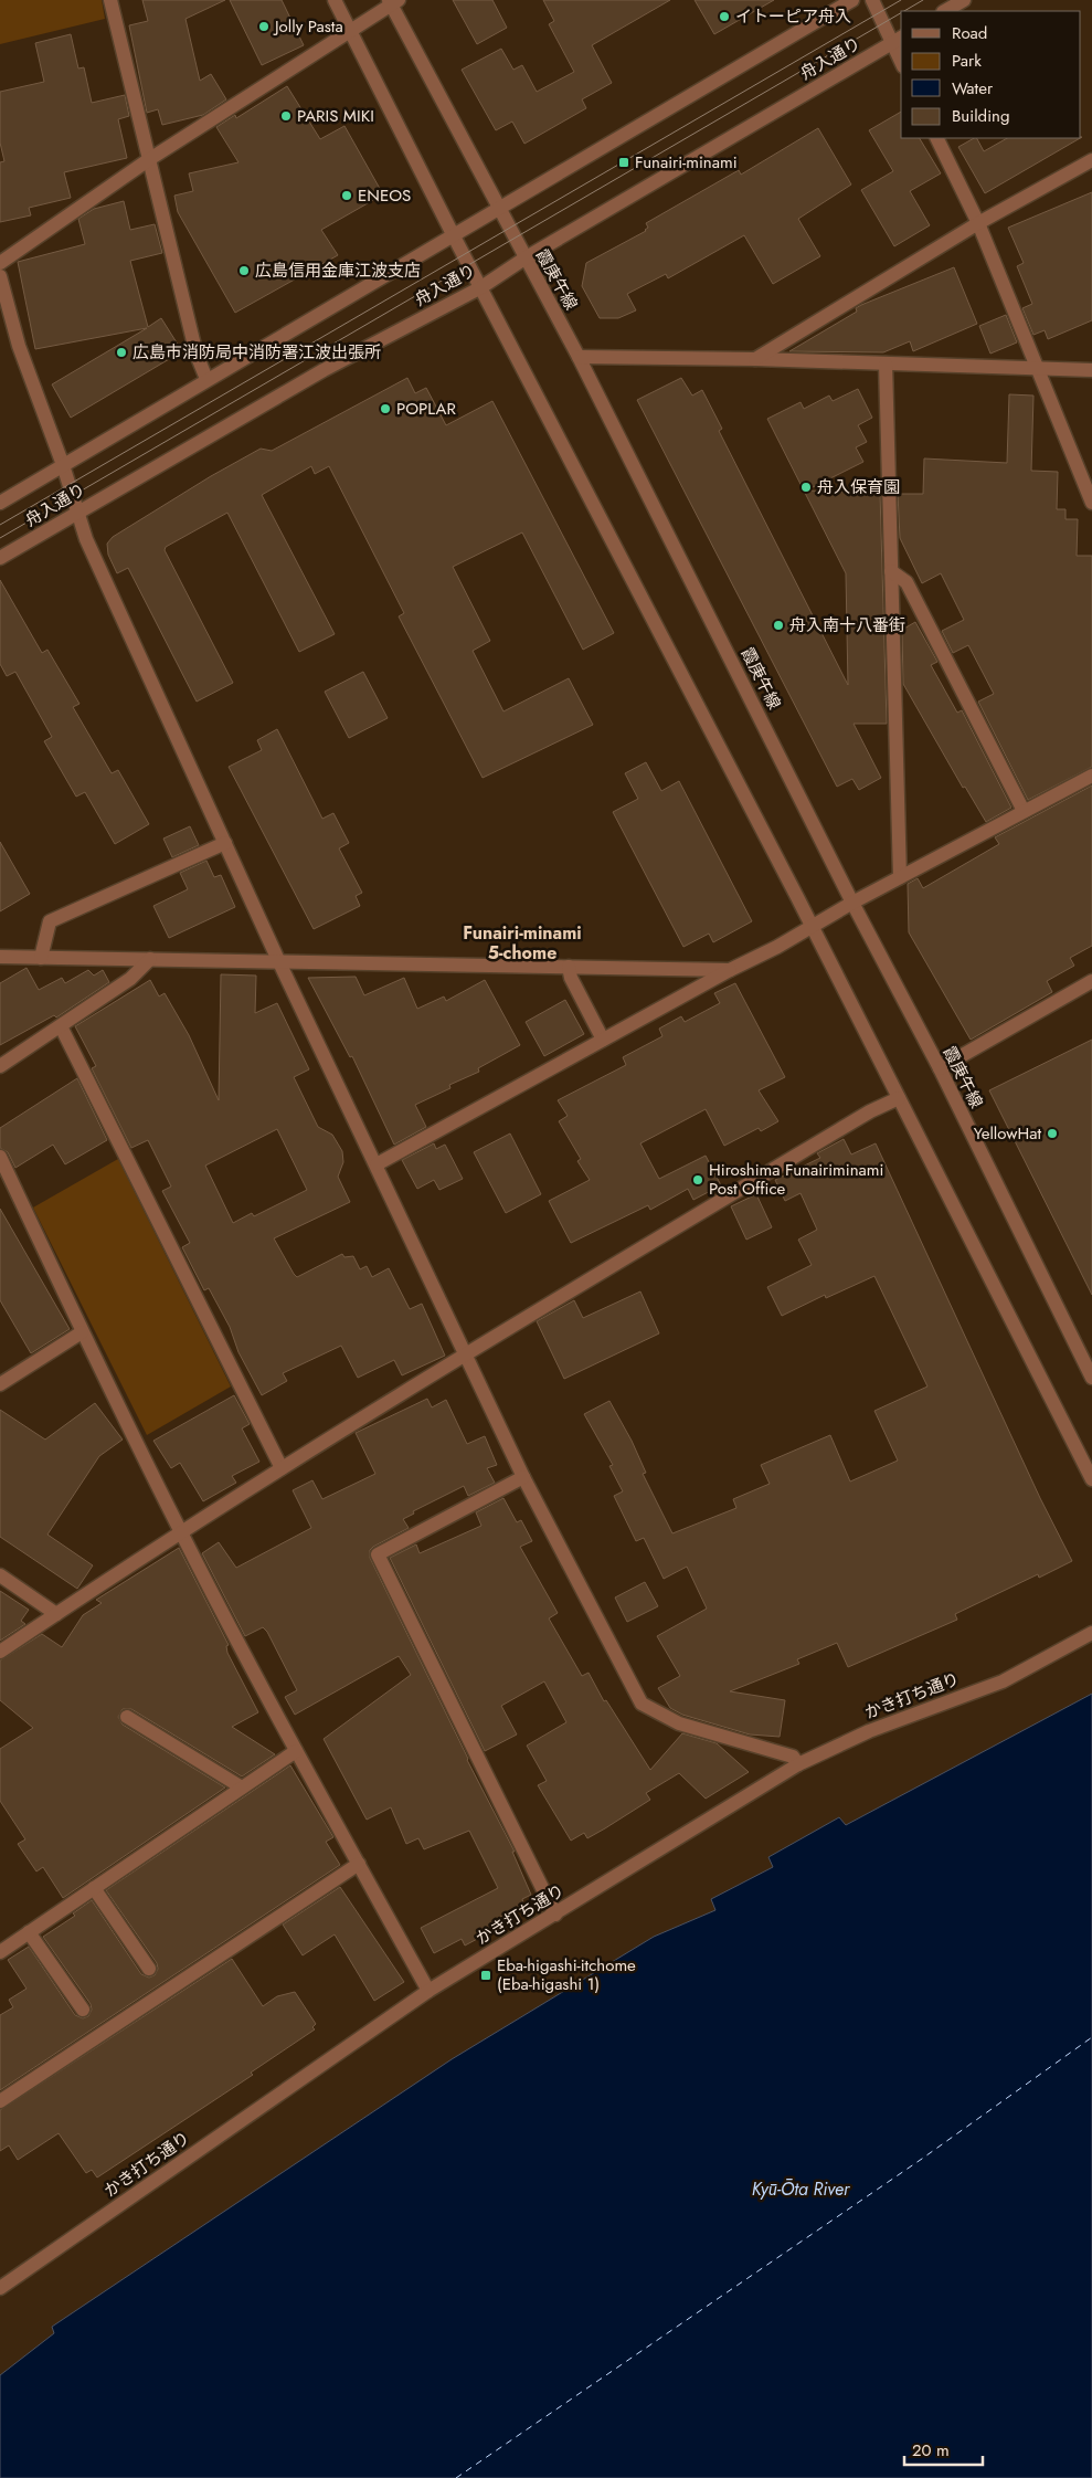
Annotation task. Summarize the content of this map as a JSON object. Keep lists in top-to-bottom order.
{
  "streets": {
    "street": ["舟入通り", "霞庚午線", "かき打ち通り"]
  },
  "crossings": [
    ["舟入通り", "霞庚午線"]
  ],
  "districts": ["Funairi-minami 5-chome"],
  "water": ["Kyū-Ōta River"],
  "places": {
    "other": [
      "イトーピア舟入",
      "Jolly Pasta",
      "PARIS MIKI",
      "ENEOS",
      "広島信用金庫江波支店",
      "広島市消防局中消防署江波出張所",
      "POPLAR",
      "舟入保育園",
      "舟入南十八番街",
      "YellowHat",
      "Hiroshima Funairiminami Post Office"
    ],
    "transit": ["Funairi-minami", "Eba-higashi-itchome (Eba-higashi 1)"]
  },
  "legend": [
    "Road",
    "Park",
    "Water",
    "Building"
  ],
  "scale_bar": "20 m"
}
